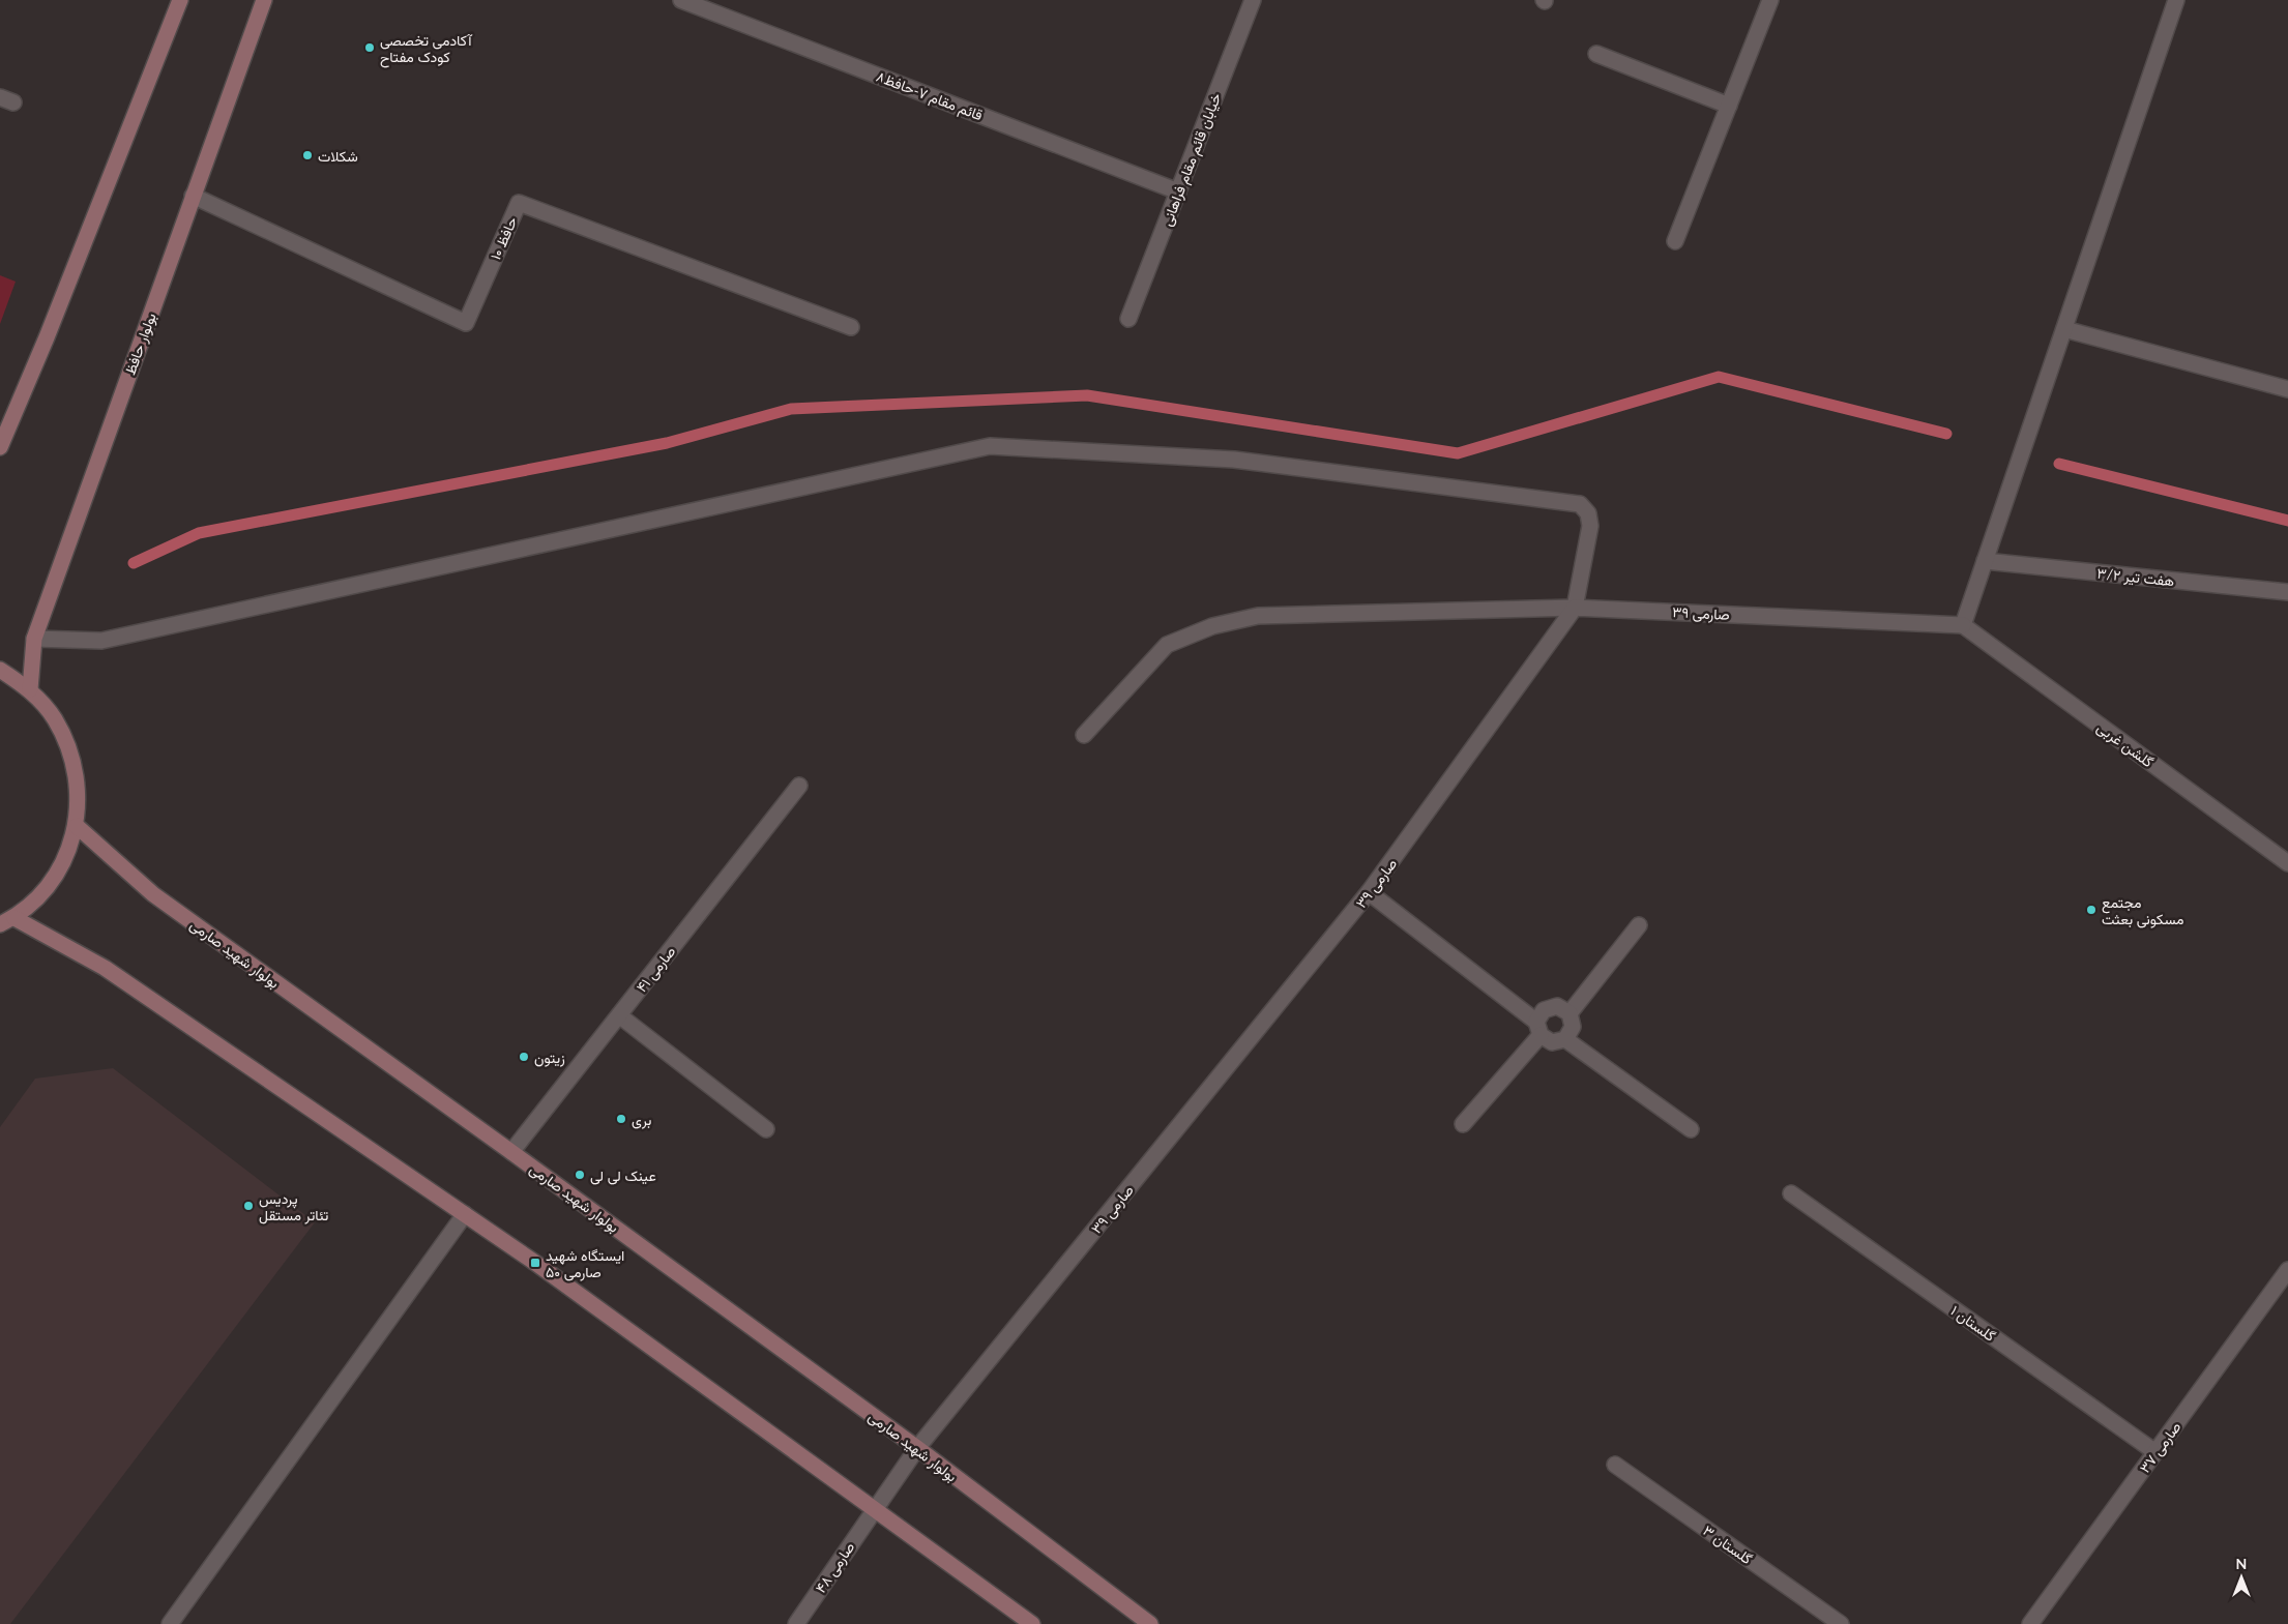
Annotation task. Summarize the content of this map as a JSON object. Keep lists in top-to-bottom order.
{
  "streets": {
    "main road": ["بولوار حافظ", "بولوار شهید صارمی"],
    "street": [
      "قائم مقام ۷-حافظ۸",
      "خیابان قائم مقام فراهانی",
      "حافظ ۱۰",
      "هفت تیر ۳/۲",
      "صارمی ۳۹",
      "گلشن غربی",
      "صارمی ۴۱",
      "گلستان ۱",
      "صارمی ۳۷",
      "گلستان ۳",
      "صارمی ۴۸"
    ]
  },
  "crossings": [
    ["قائم مقام ۷-حافظ۸", "خیابان قائم مقام فراهانی"],
    ["حافظ ۱۰", "بولوار حافظ"],
    ["صارمی ۳۹", "گلشن غربی"],
    ["صارمی ۳۹", "بولوار شهید صارمی"],
    ["صارمی ۳۹", "صارمی ۴۸"],
    ["بولوار شهید صارمی", "صارمی ۴۱"],
    ["گلستان ۱", "صارمی ۳۷"]
  ],
  "places": {
    "other": [
      "آکادمی تخصصی کودک مفتاح",
      "شکلات",
      "مجتمع مسکونی بعثت",
      "زیتون",
      "بری",
      "عینک لی لی",
      "پردیس تئاتر مستقل"
    ],
    "transit": ["ایستگاه شهید صارمی ۵۰"]
  },
  "north": "top"
}
